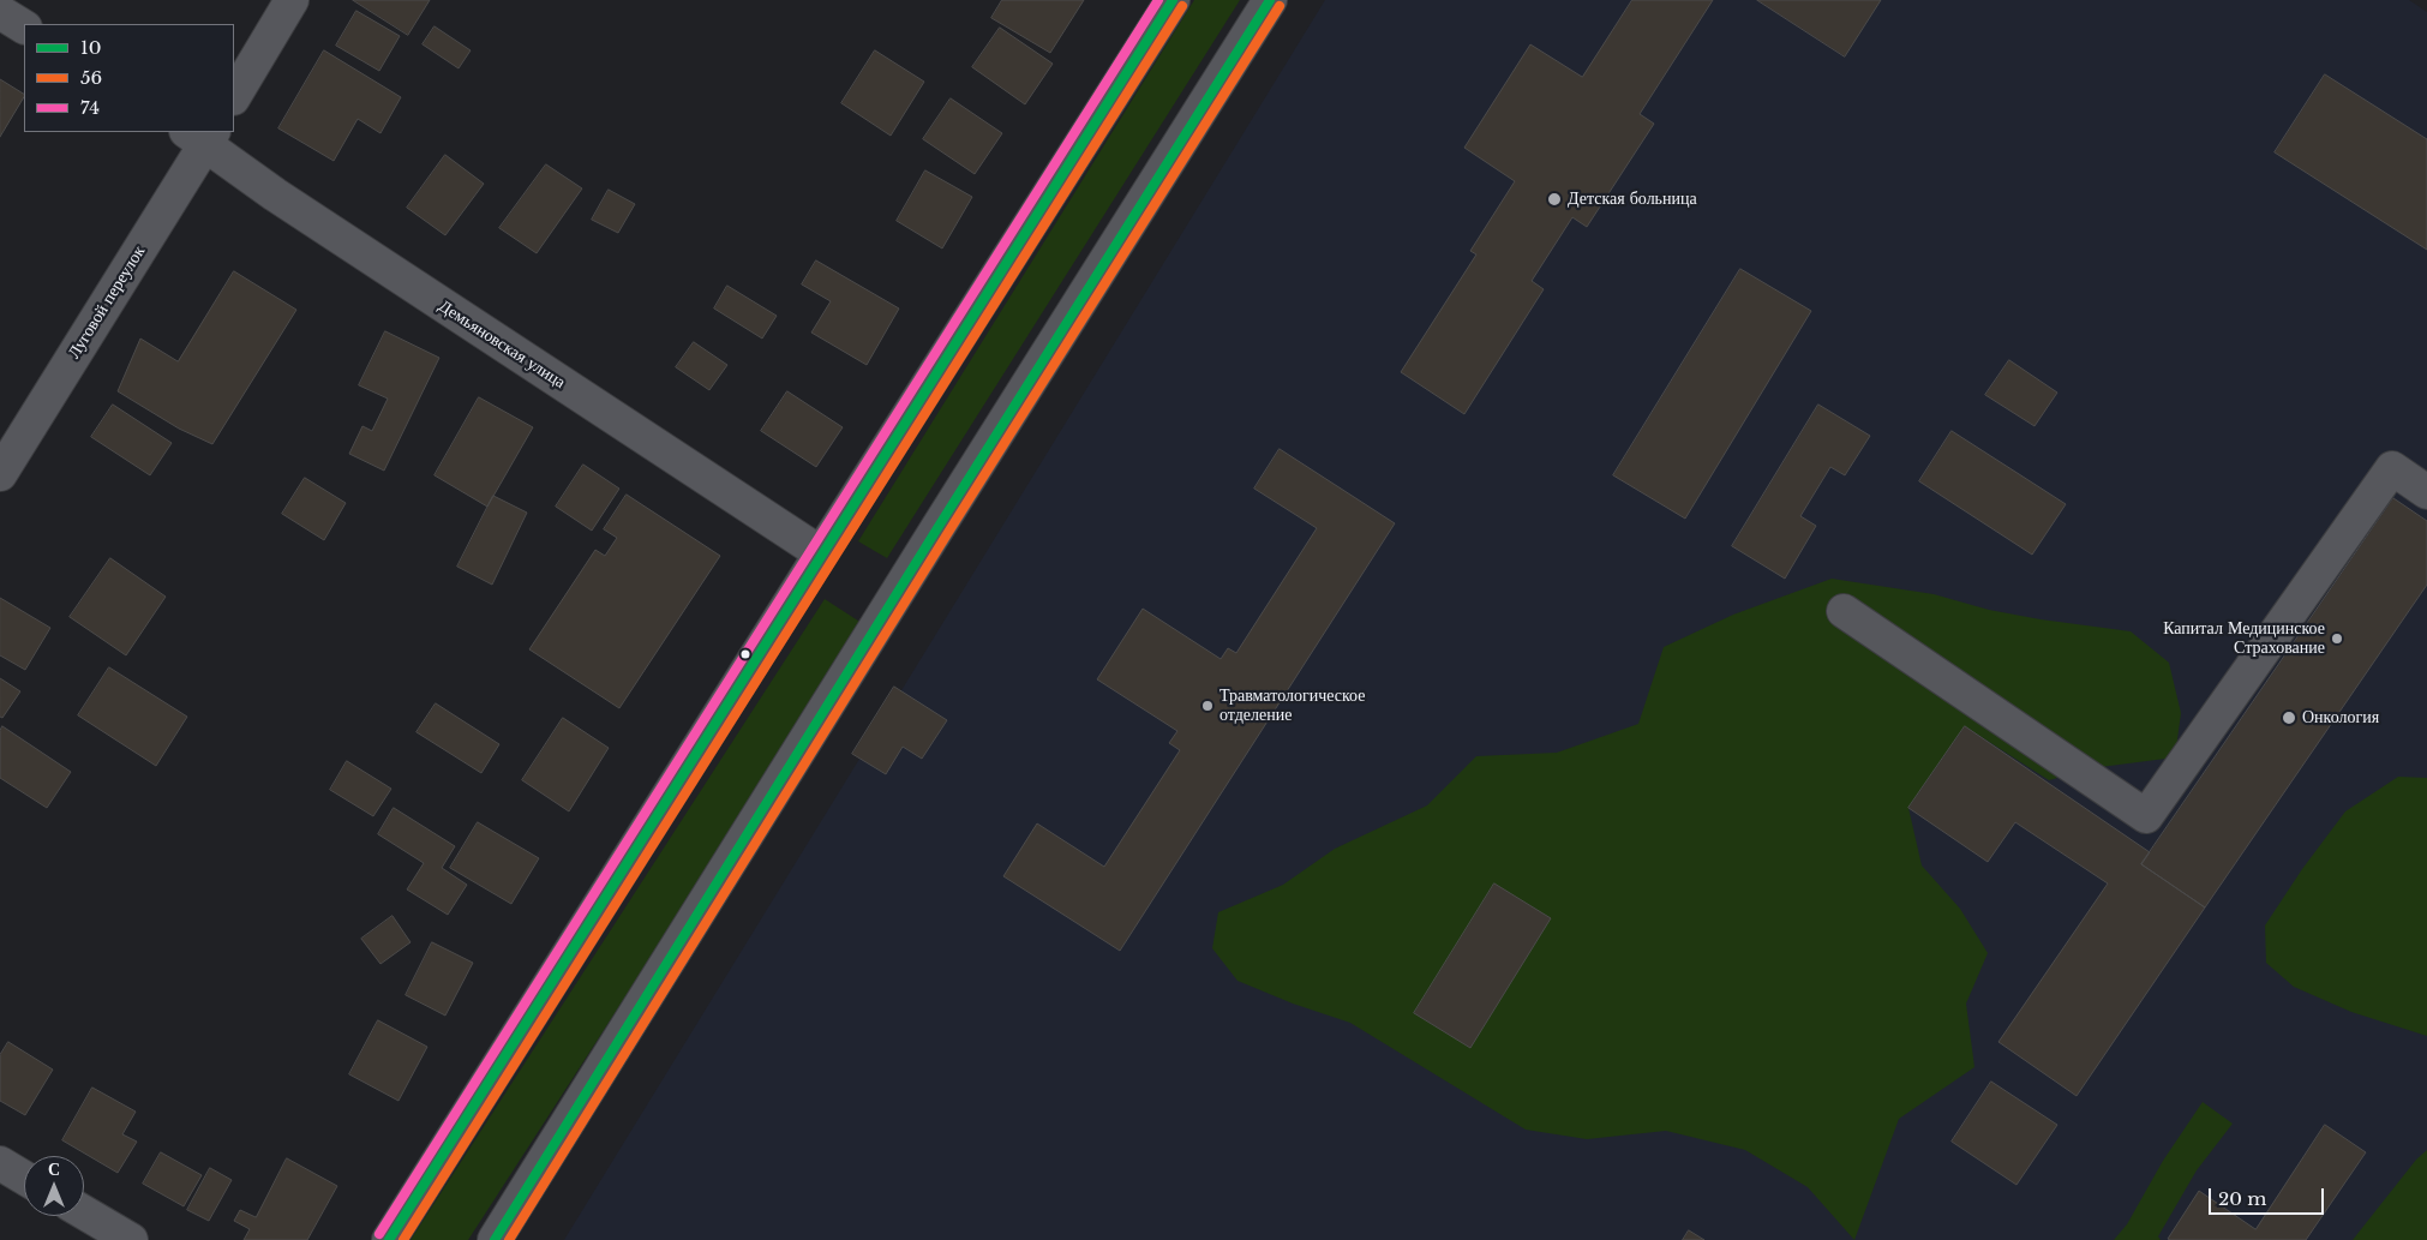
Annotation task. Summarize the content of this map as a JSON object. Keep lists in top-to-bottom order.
{
  "streets": {
    "street": ["Луговой переулок", "Демьяновская улица"]
  },
  "crossings": [
    ["Луговой переулок", "Демьяновская улица"]
  ],
  "places": [
    "Детская больница",
    "Капитал Медицинское Страхование",
    "Травматологическое отделение",
    "Онкология"
  ],
  "lines": ["transit line 10", "transit line 74", "transit line 56"],
  "legend": ["10", "56", "74"],
  "scale_bar": "20 m",
  "north": "top"
}
